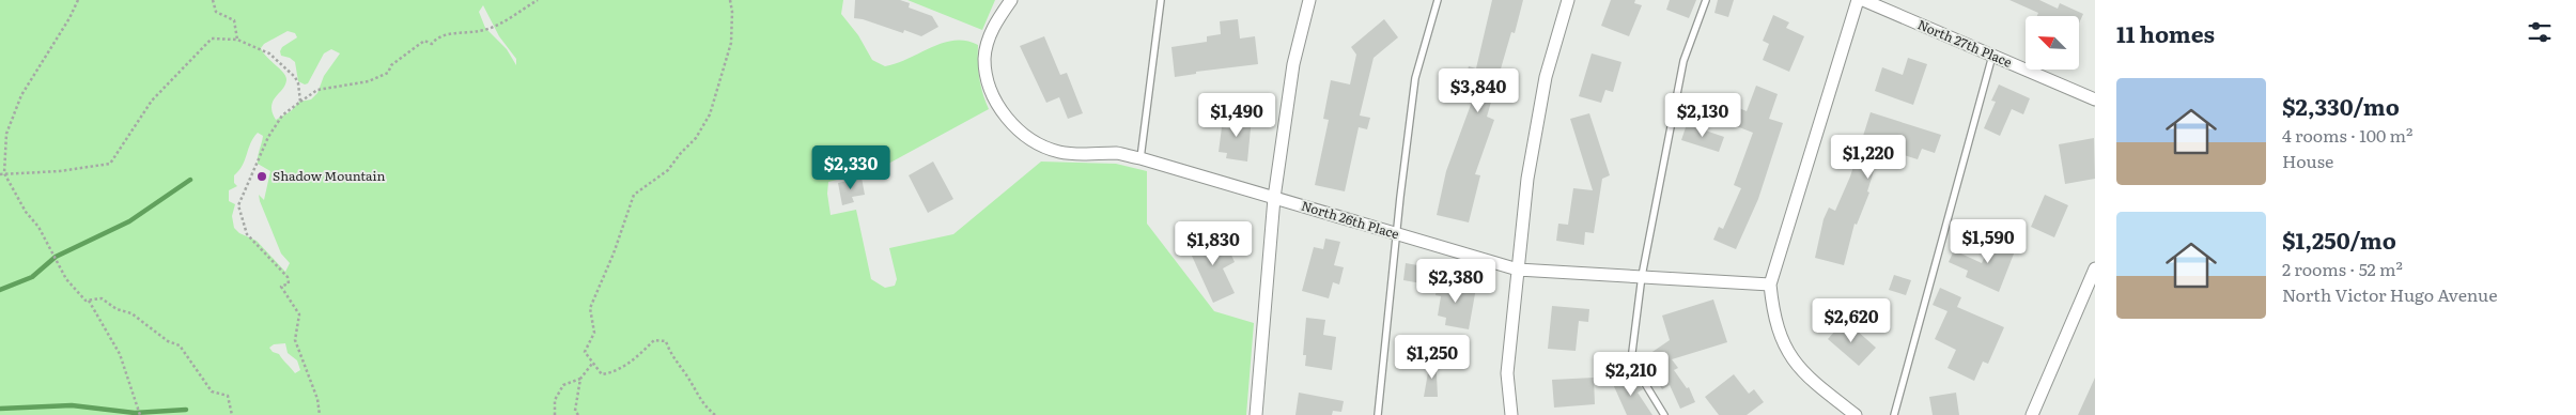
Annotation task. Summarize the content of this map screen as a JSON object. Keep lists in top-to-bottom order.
{
  "streets": {
    "street": ["North 27th Place", "North 26th Place"]
  },
  "places": ["Shadow Mountain"],
  "north": "top left",
  "page": {
    "heading": "11 homes",
    "list": [
      {
        "name": "$2,330/mo",
        "note": "4 rooms · 100 m² · House"
      },
      {
        "name": "$1,250/mo",
        "note": "2 rooms · 52 m² · North Victor Hugo Avenue"
      }
    ],
    "price": [
      "$3,840",
      "$1,490",
      "$2,130",
      "$1,220",
      "$2,330",
      "$1,590",
      "$1,830",
      "$2,380",
      "$2,620",
      "$1,250",
      "$2,210"
    ]
  }
}
